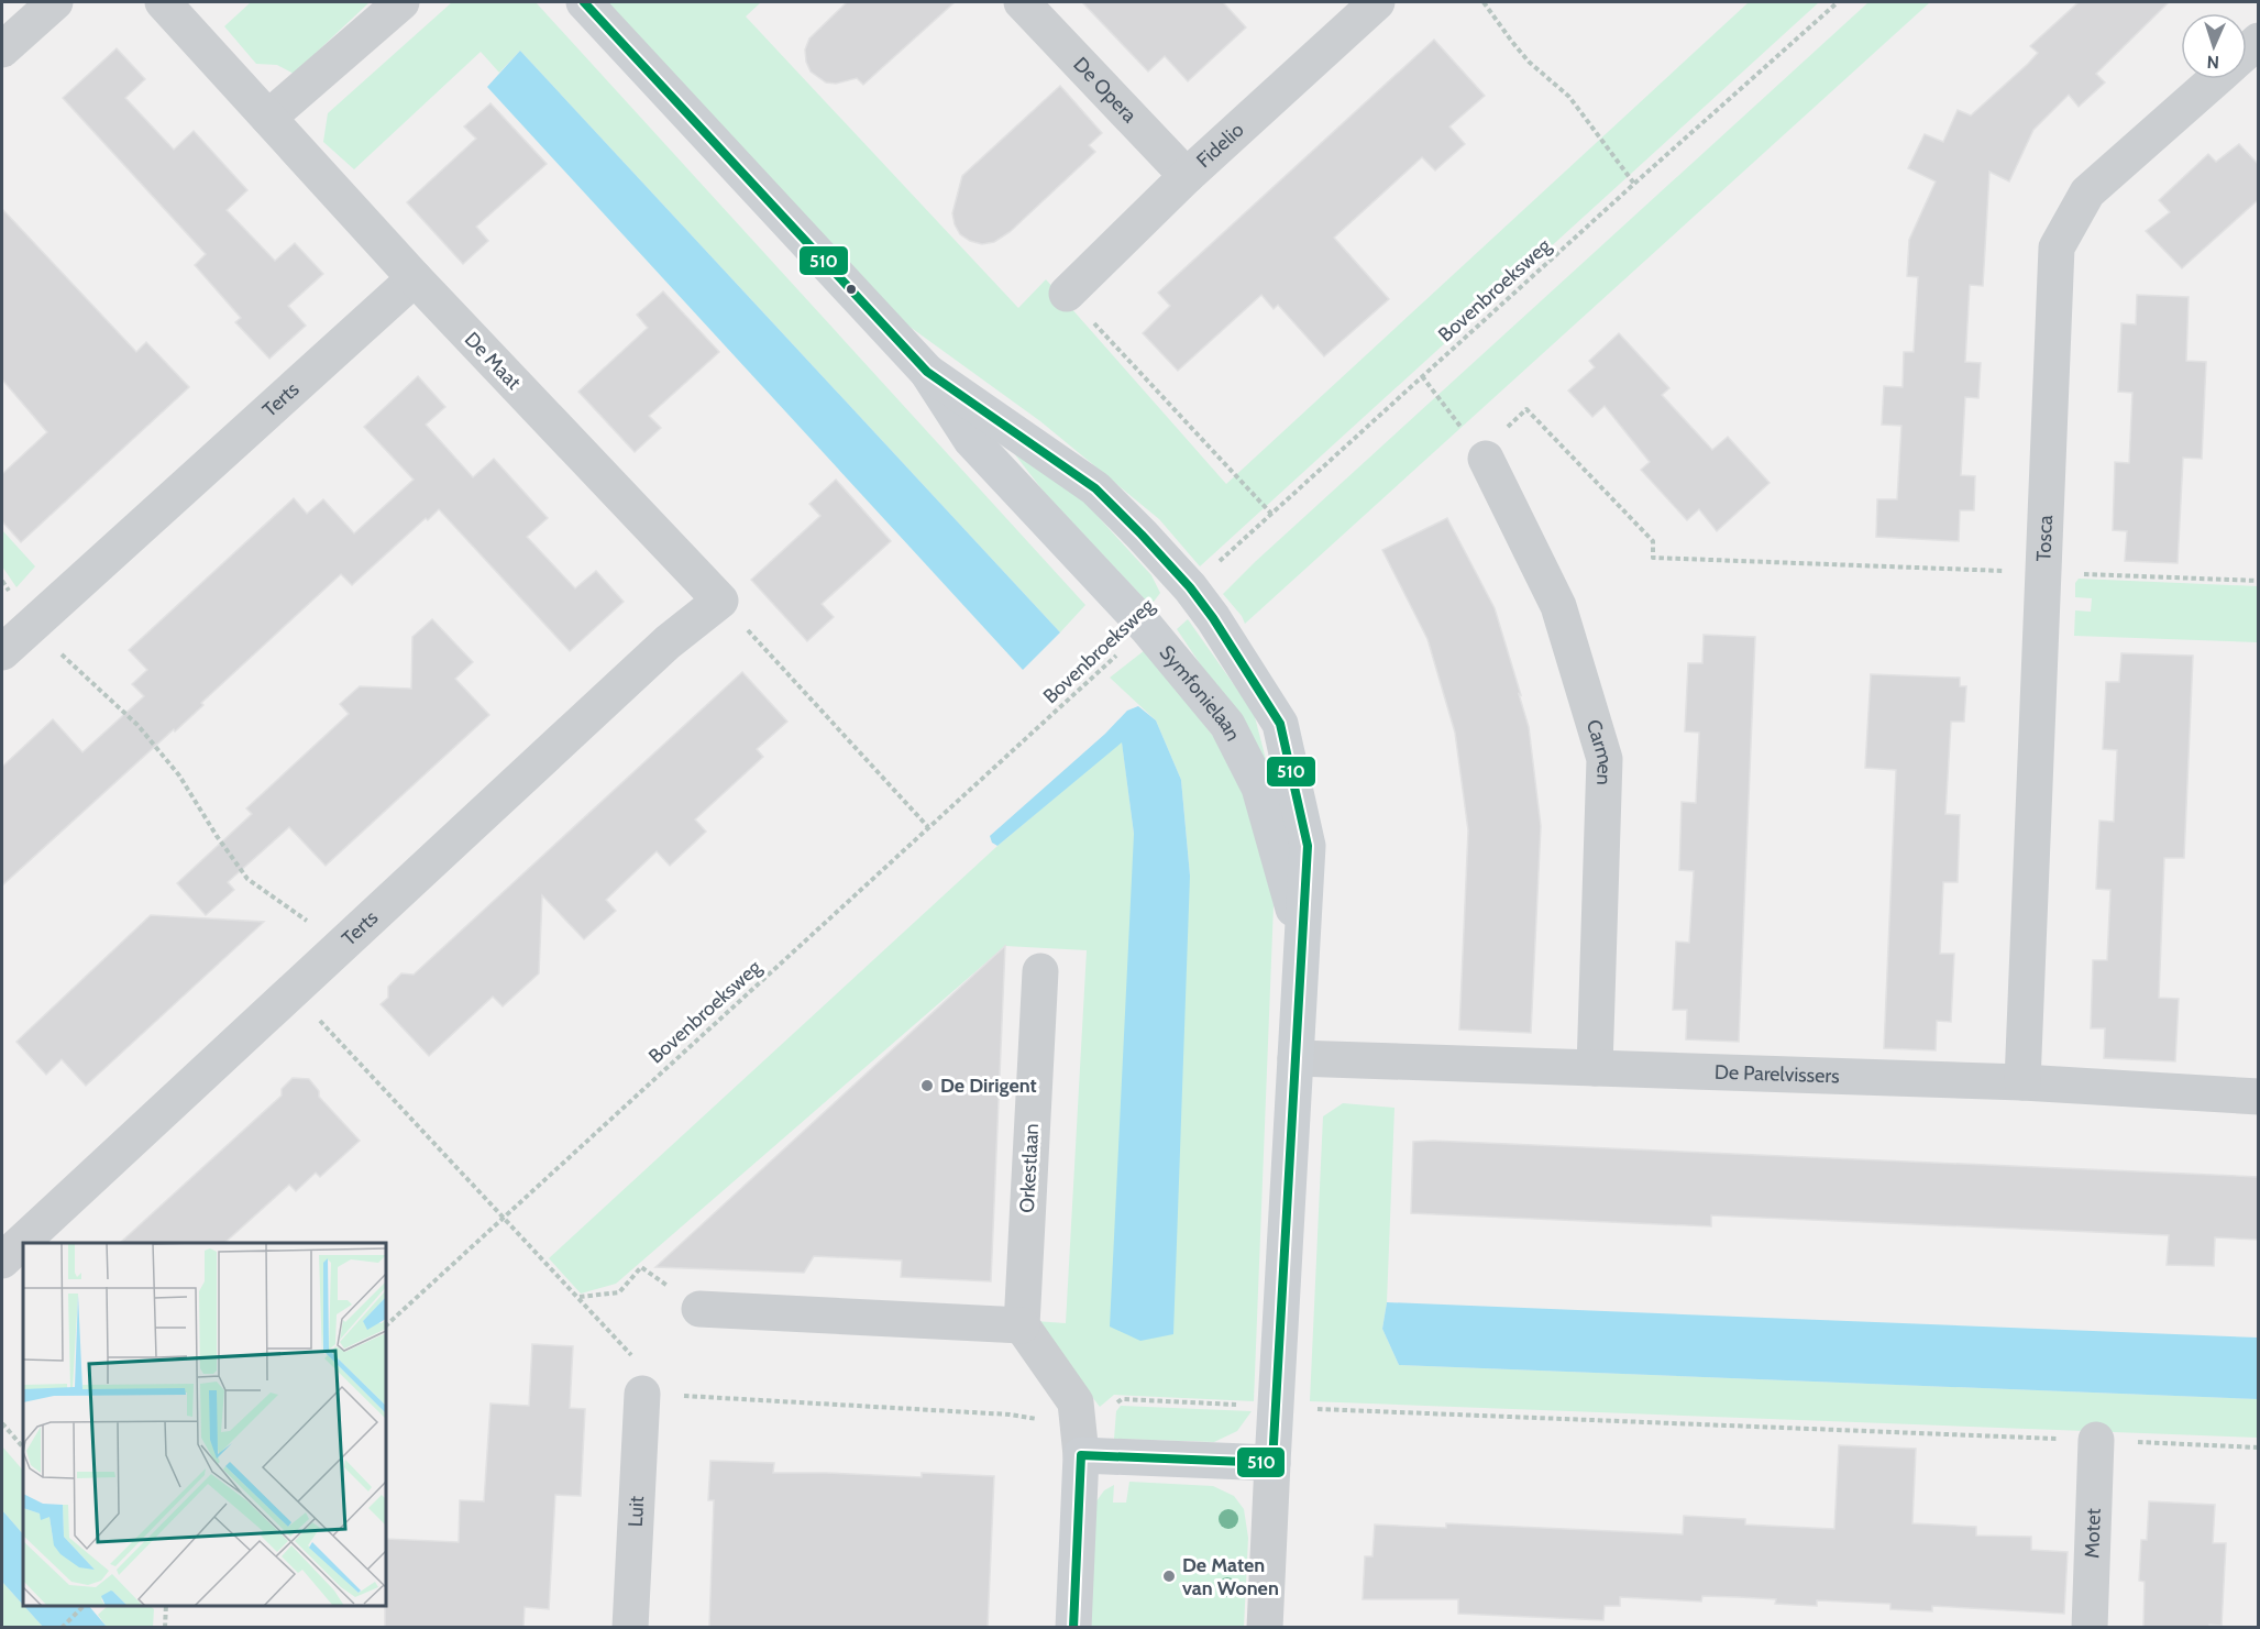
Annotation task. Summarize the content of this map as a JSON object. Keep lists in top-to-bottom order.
{
  "streets": {
    "street": [
      "De Opera",
      "Fidelio",
      "De Maat",
      "Terts",
      "Tosca",
      "Symfonielaan",
      "Carmen",
      "De Parelvissers",
      "Orkestlaan",
      "Luit",
      "Motet"
    ],
    "path": ["Bovenbroeksweg"]
  },
  "crossings": [
    ["De Opera", "Fidelio"],
    ["Bovenbroeksweg", "Symfonielaan"],
    ["De Maat", "Terts"],
    ["Tosca", "De Parelvissers"],
    ["Symfonielaan", "De Parelvissers"],
    ["Carmen", "De Parelvissers"]
  ],
  "places": ["De Dirigent", "De Maten van Wonen"],
  "lines": ["transit line 510"],
  "north": "bottom"
}
